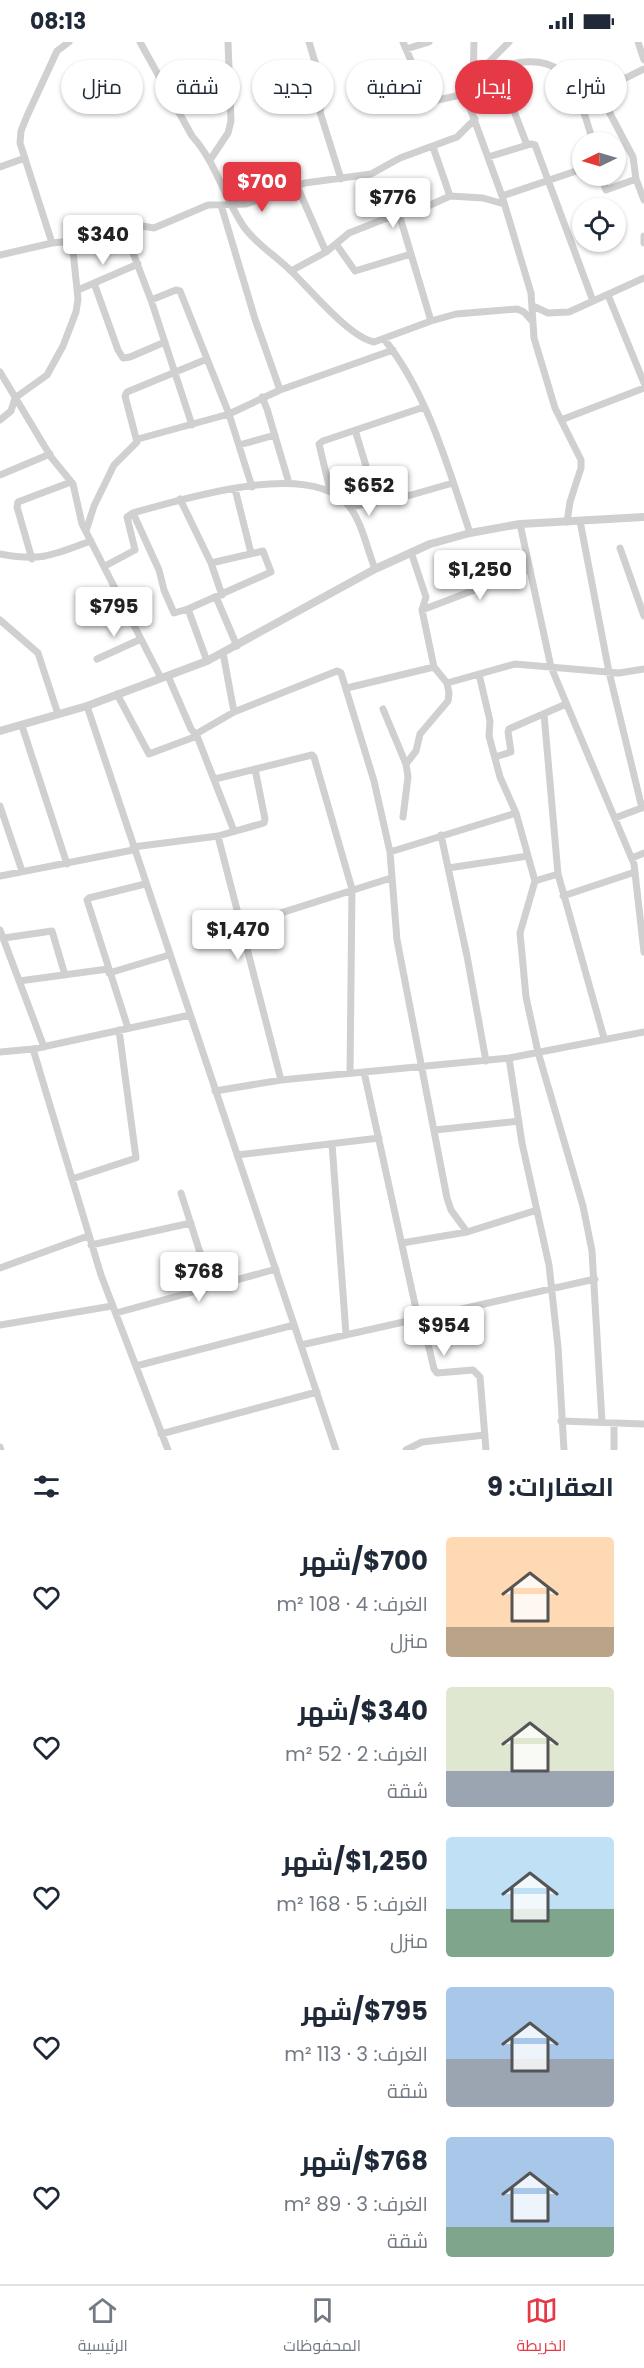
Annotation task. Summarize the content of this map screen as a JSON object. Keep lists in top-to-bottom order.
{
  "north": "left",
  "page": {
    "status": "08:13",
    "chip": [
      "شراء",
      "إيجار",
      "تصفية",
      "جديد",
      "شقة",
      "منزل"
    ],
    "price": [
      "$700",
      "$776",
      "$340",
      "$652",
      "$1,250",
      "$795",
      "$1,470",
      "$768",
      "$954"
    ],
    "heading": "العقارات: 9",
    "list": [
      {
        "name": "$700/شهر",
        "note": "الغرف: 4 · 108 m² · منزل"
      },
      {
        "name": "$340/شهر",
        "note": "الغرف: 2 · 52 m² · شقة"
      },
      {
        "name": "$1,250/شهر",
        "note": "الغرف: 5 · 168 m² · منزل"
      },
      {
        "name": "$795/شهر",
        "note": "الغرف: 3 · 113 m² · شقة"
      },
      {
        "name": "$768/شهر",
        "note": "الغرف: 3 · 89 m² · شقة"
      }
    ],
    "tabs": ["الخريطة", "المحفوظات", "الرئيسية"]
  }
}
